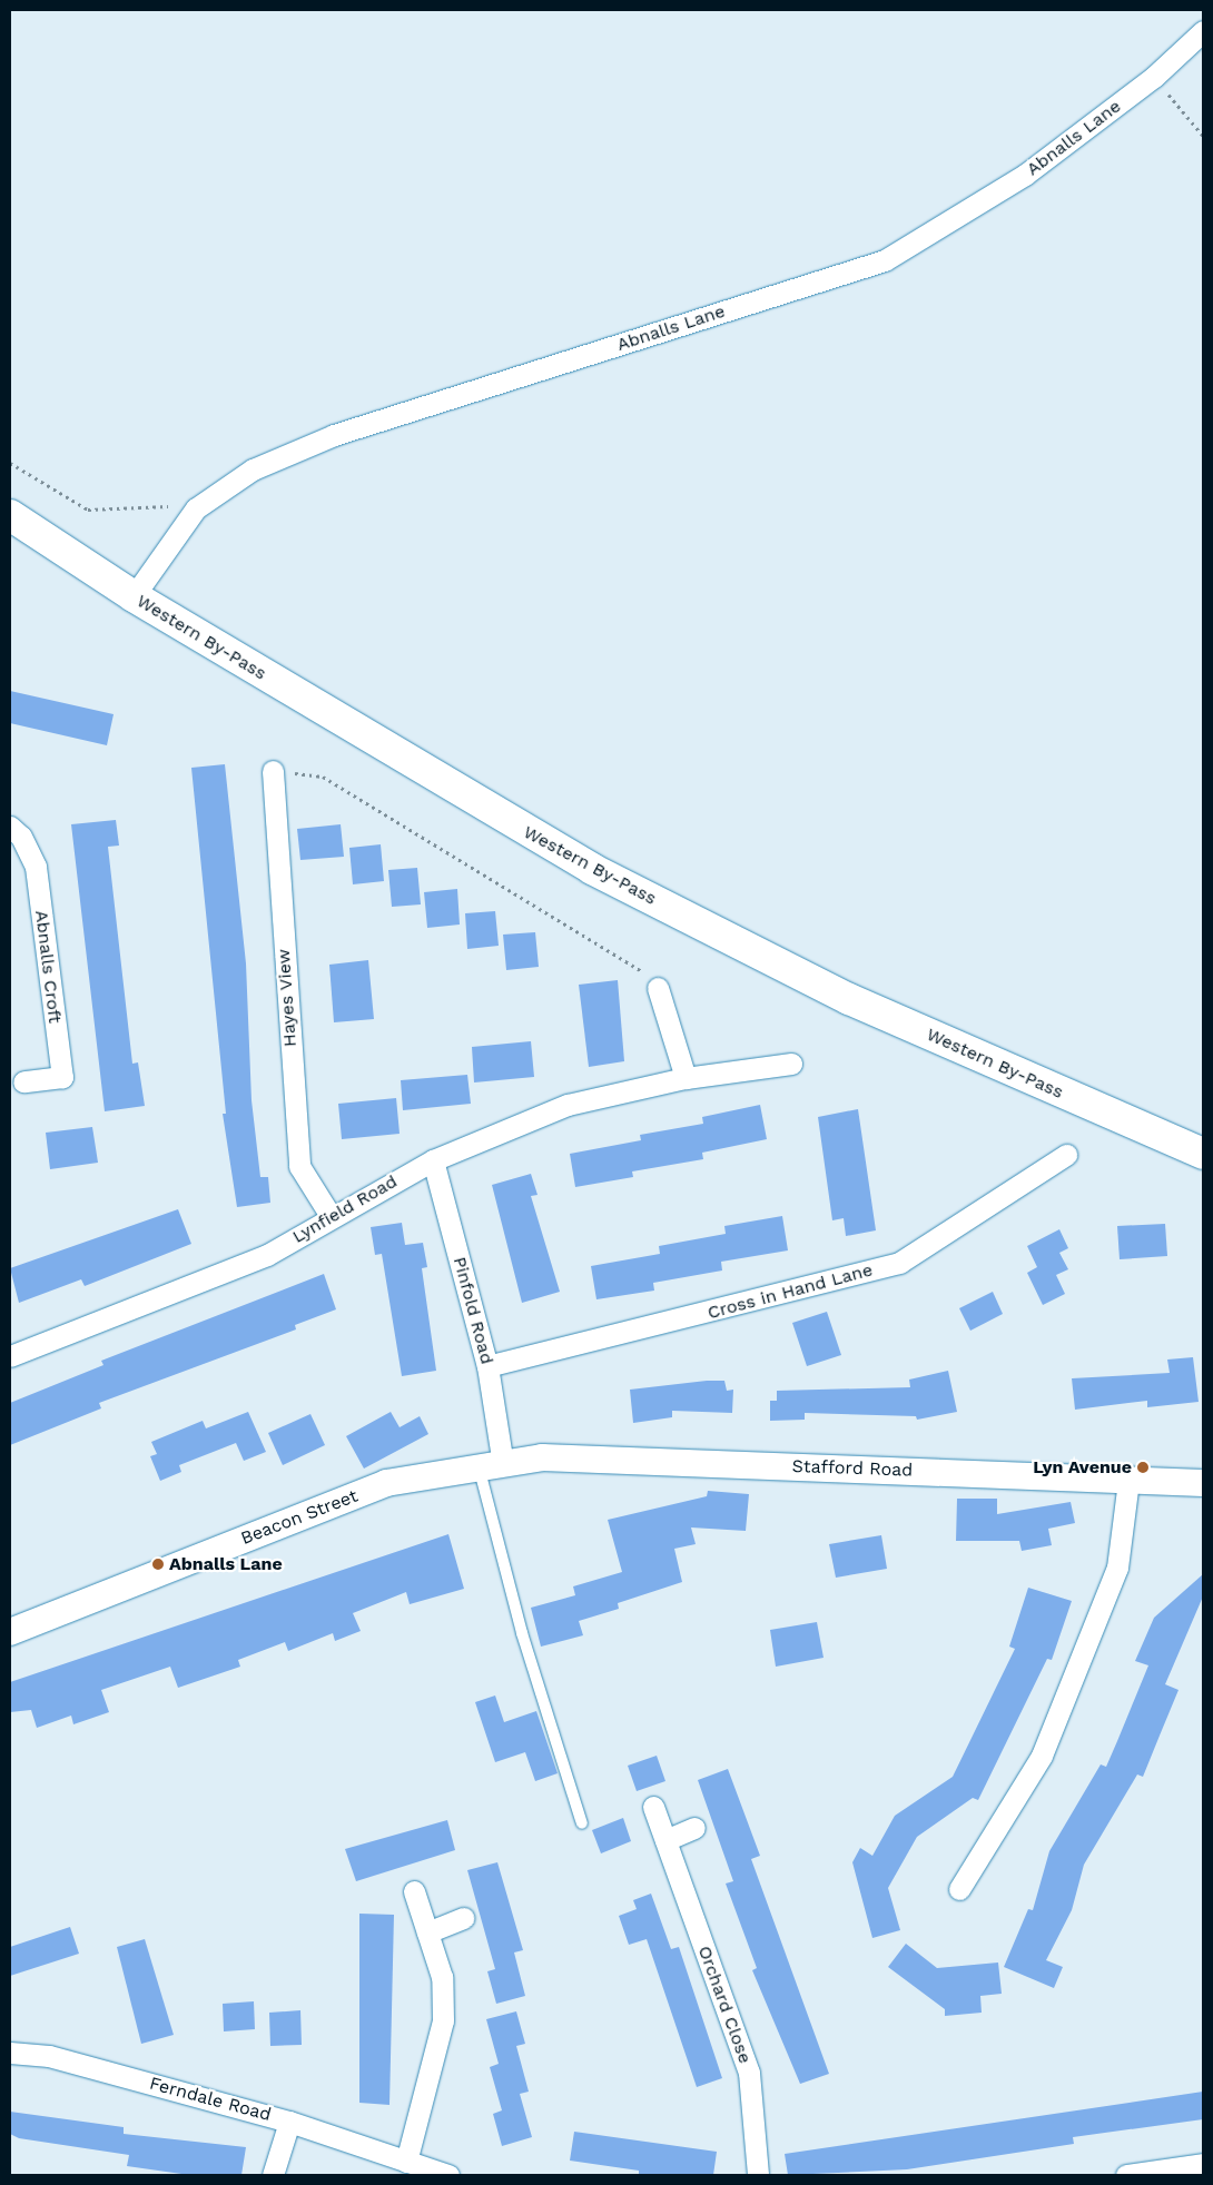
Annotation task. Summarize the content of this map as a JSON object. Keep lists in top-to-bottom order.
{
  "streets": {
    "highway": ["Western By-Pass"],
    "street": [
      "Abnalls Lane",
      "Abnalls Croft",
      "Hayes View",
      "Lynfield Road",
      "Cross in Hand Lane",
      "Pinfold Road",
      "Stafford Road",
      "Beacon Street",
      "Orchard Close",
      "Ferndale Road"
    ]
  },
  "crossings": [
    ["Abnalls Lane", "Western By-Pass"],
    ["Hayes View", "Lynfield Road"],
    ["Lynfield Road", "Pinfold Road"],
    ["Cross in Hand Lane", "Pinfold Road"],
    ["Pinfold Road", "Stafford Road"],
    ["Pinfold Road", "Beacon Street"],
    ["Stafford Road", "Beacon Street"]
  ],
  "places": ["Lyn Avenue", "Abnalls Lane"]
}
